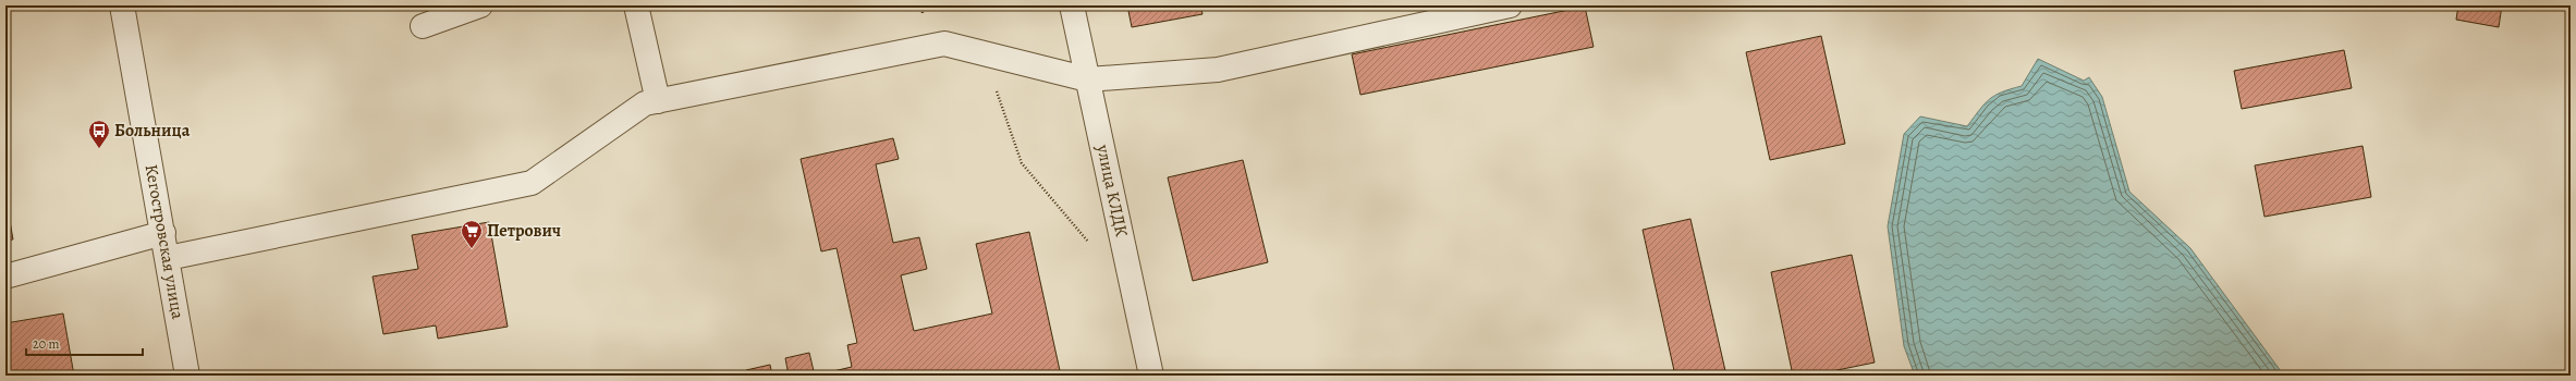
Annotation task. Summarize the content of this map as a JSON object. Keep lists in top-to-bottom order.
{
  "streets": {
    "street": ["улица КЛДК", "Кегостровская улица"]
  },
  "places": {
    "bus stop": ["Больница"],
    "supermarket": ["Петрович"]
  },
  "scale_bar": "20 m"
}
